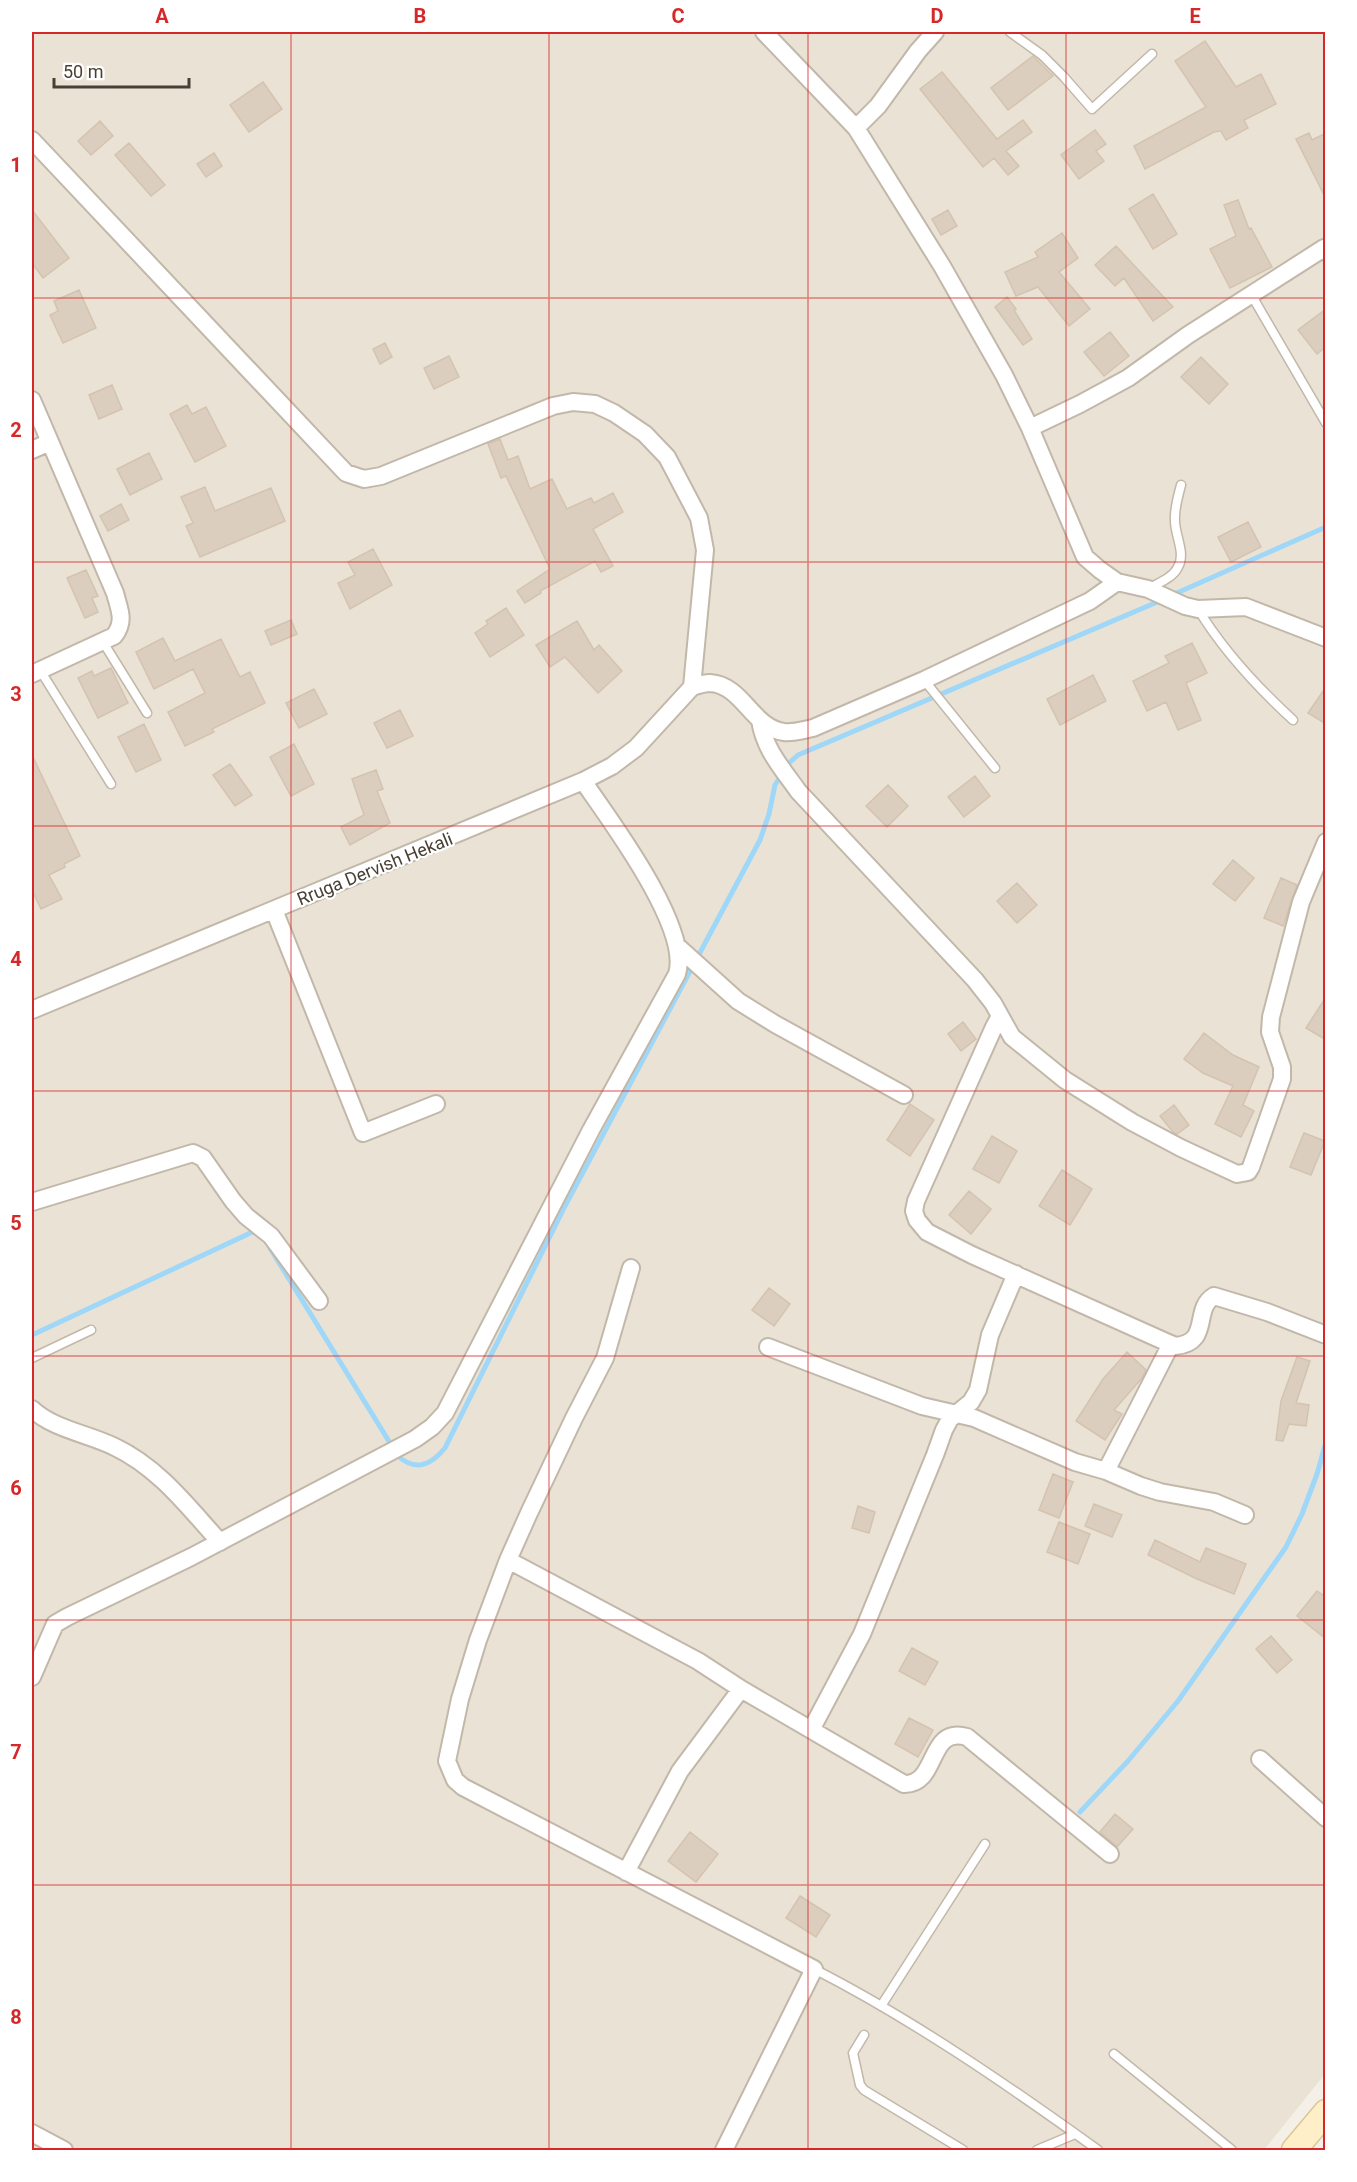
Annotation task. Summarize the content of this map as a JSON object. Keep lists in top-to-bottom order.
{
  "streets": {
    "street": ["Rruga Dervish Hekali"]
  },
  "scale_bar": "50 m",
  "grid": {
    "columns": [
      "A",
      "B",
      "C",
      "D",
      "E"
    ],
    "rows": [
      "1",
      "2",
      "3",
      "4",
      "5",
      "6",
      "7",
      "8"
    ]
  }
}
